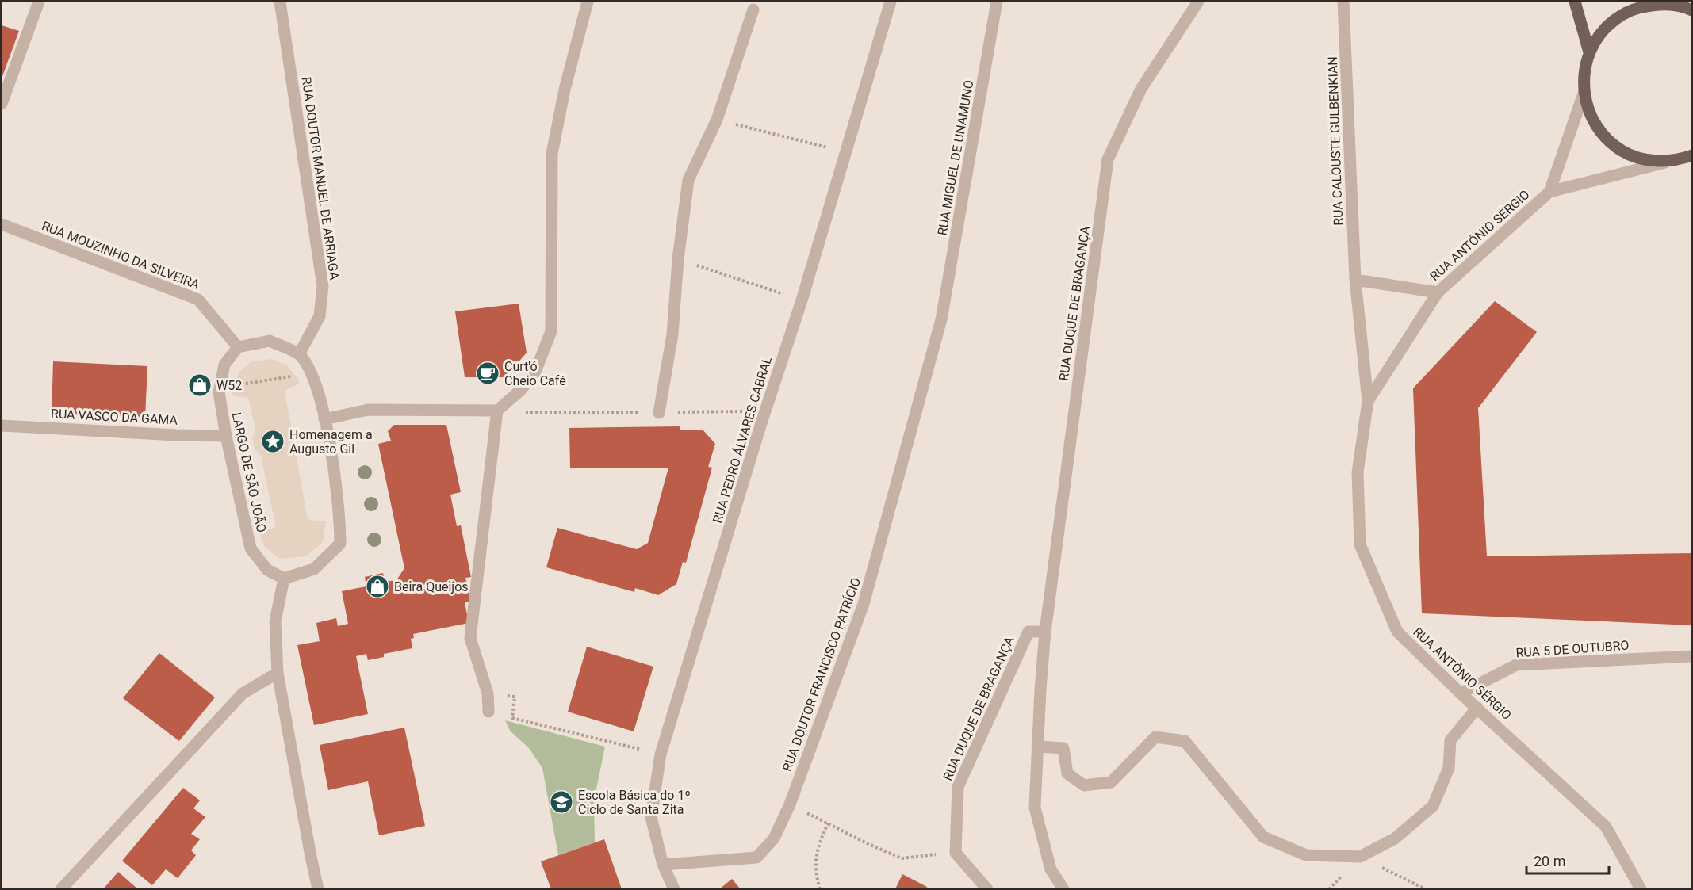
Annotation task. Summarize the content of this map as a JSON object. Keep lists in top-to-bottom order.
{
  "streets": {
    "street": [
      "RUA CALOUSTE GULBENKIAN",
      "RUA MIGUEL DE UNAMUNO",
      "RUA DOUTOR MANUEL DE ARRIAGA",
      "RUA ANTÓNIO SÉRGIO",
      "RUA MOUZINHO DA SILVEIRA",
      "RUA DUQUE DE BRAGANÇA",
      "RUA VASCO DA GAMA",
      "RUA PEDRO ÁLVARES CABRAL",
      "LARGO DE SÃO JOÃO",
      "RUA 5 DE OUTUBRO",
      "RUA DOUTOR FRANCISCO PATRÍCIO"
    ]
  },
  "crossings": [
    ["RUA CALOUSTE GULBENKIAN", "RUA ANTÓNIO SÉRGIO"],
    ["RUA MIGUEL DE UNAMUNO", "RUA DOUTOR FRANCISCO PATRÍCIO"],
    ["RUA ANTÓNIO SÉRGIO", "RUA 5 DE OUTUBRO"],
    ["RUA MOUZINHO DA SILVEIRA", "LARGO DE SÃO JOÃO"],
    ["RUA VASCO DA GAMA", "LARGO DE SÃO JOÃO"],
    ["RUA PEDRO ÁLVARES CABRAL", "RUA DOUTOR FRANCISCO PATRÍCIO"]
  ],
  "places": {
    "cafe": ["Curt'ó Cheio Café"],
    "shop": ["W52", "Beira Queijos"],
    "place": ["Homenagem a Augusto Gil"],
    "school or university": ["Escola Básica do 1º Ciclo de Santa Zita"]
  },
  "scale_bar": "20 m"
}
